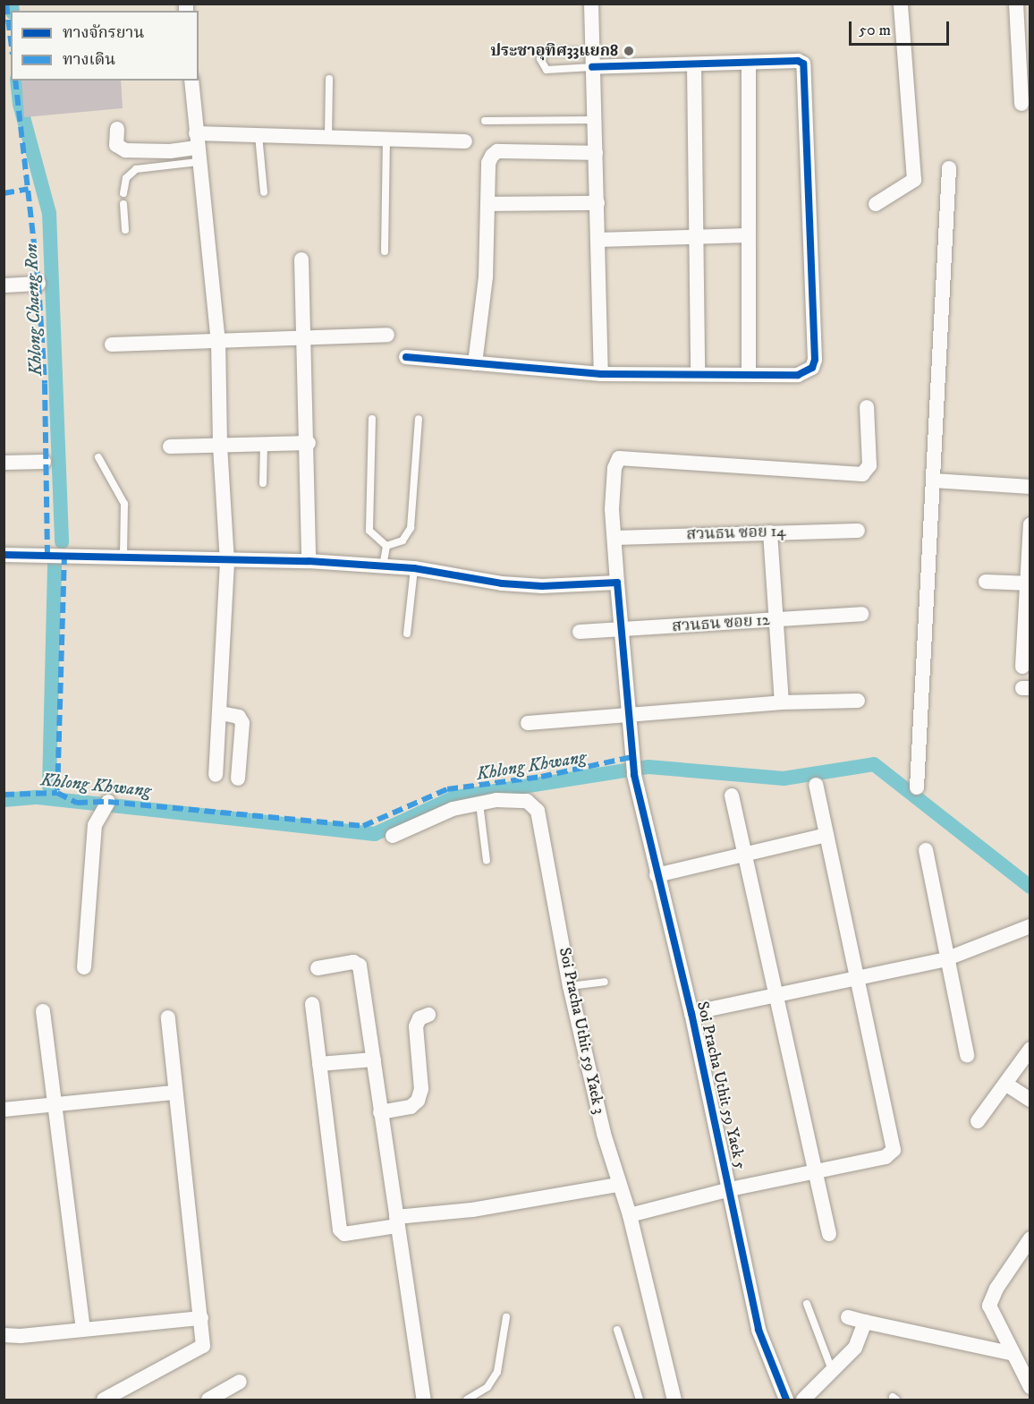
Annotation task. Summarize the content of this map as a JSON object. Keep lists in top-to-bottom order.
{
  "streets": {
    "street": [
      "สวนธน ซอย 14",
      "สวนธน ซอย 12",
      "Soi Pracha Uthit 59 Yaek 3",
      "Soi Pracha Uthit 59 Yaek 5"
    ]
  },
  "crossings": [
    ["สวนธน ซอย 14", "Soi Pracha Uthit 59 Yaek 5"],
    ["สวนธน ซอย 12", "Soi Pracha Uthit 59 Yaek 5"]
  ],
  "water": ["Khlong Chaeng Ron", "Khlong Khwang"],
  "places": ["ประชาอุทิศ33แยก8"],
  "legend": ["ทางจักรยาน", "ทางเดิน"],
  "scale_bar": "50 m"
}
